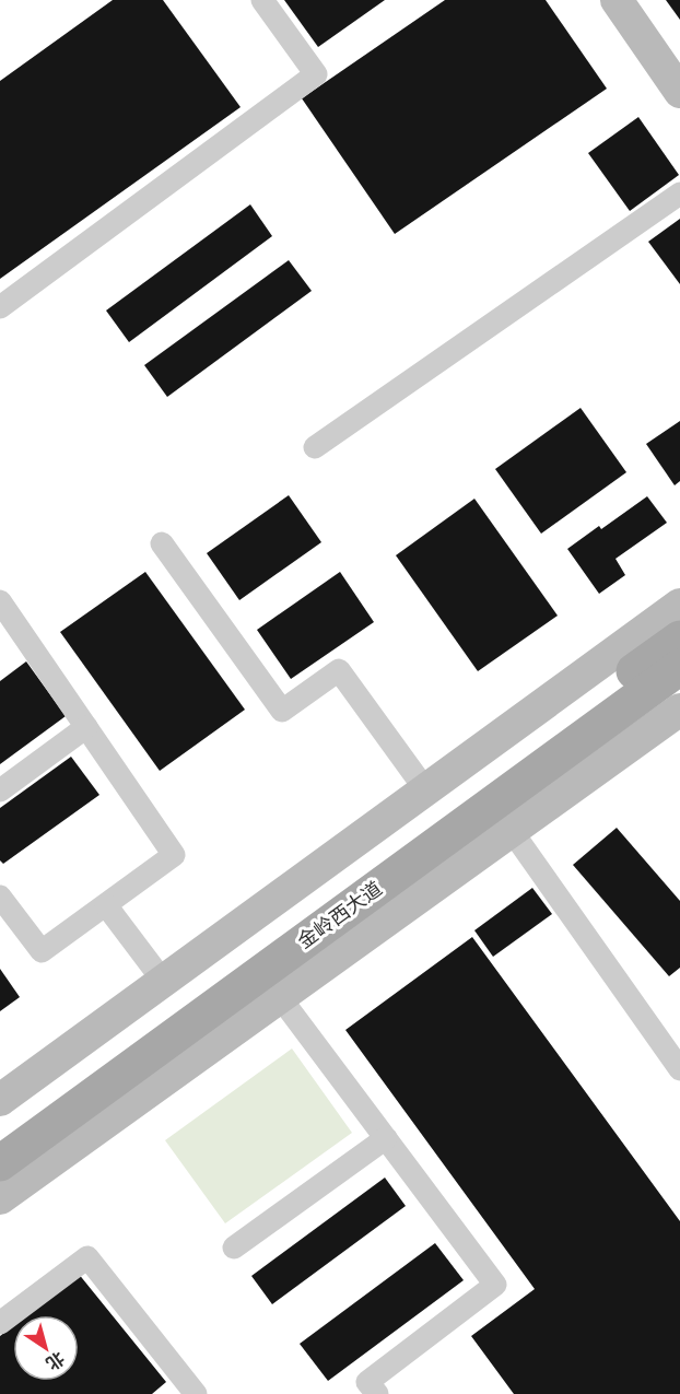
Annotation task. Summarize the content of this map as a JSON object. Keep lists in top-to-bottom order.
{
  "streets": {
    "main road": ["金岭西大道"]
  },
  "north": "bottom right"
}
